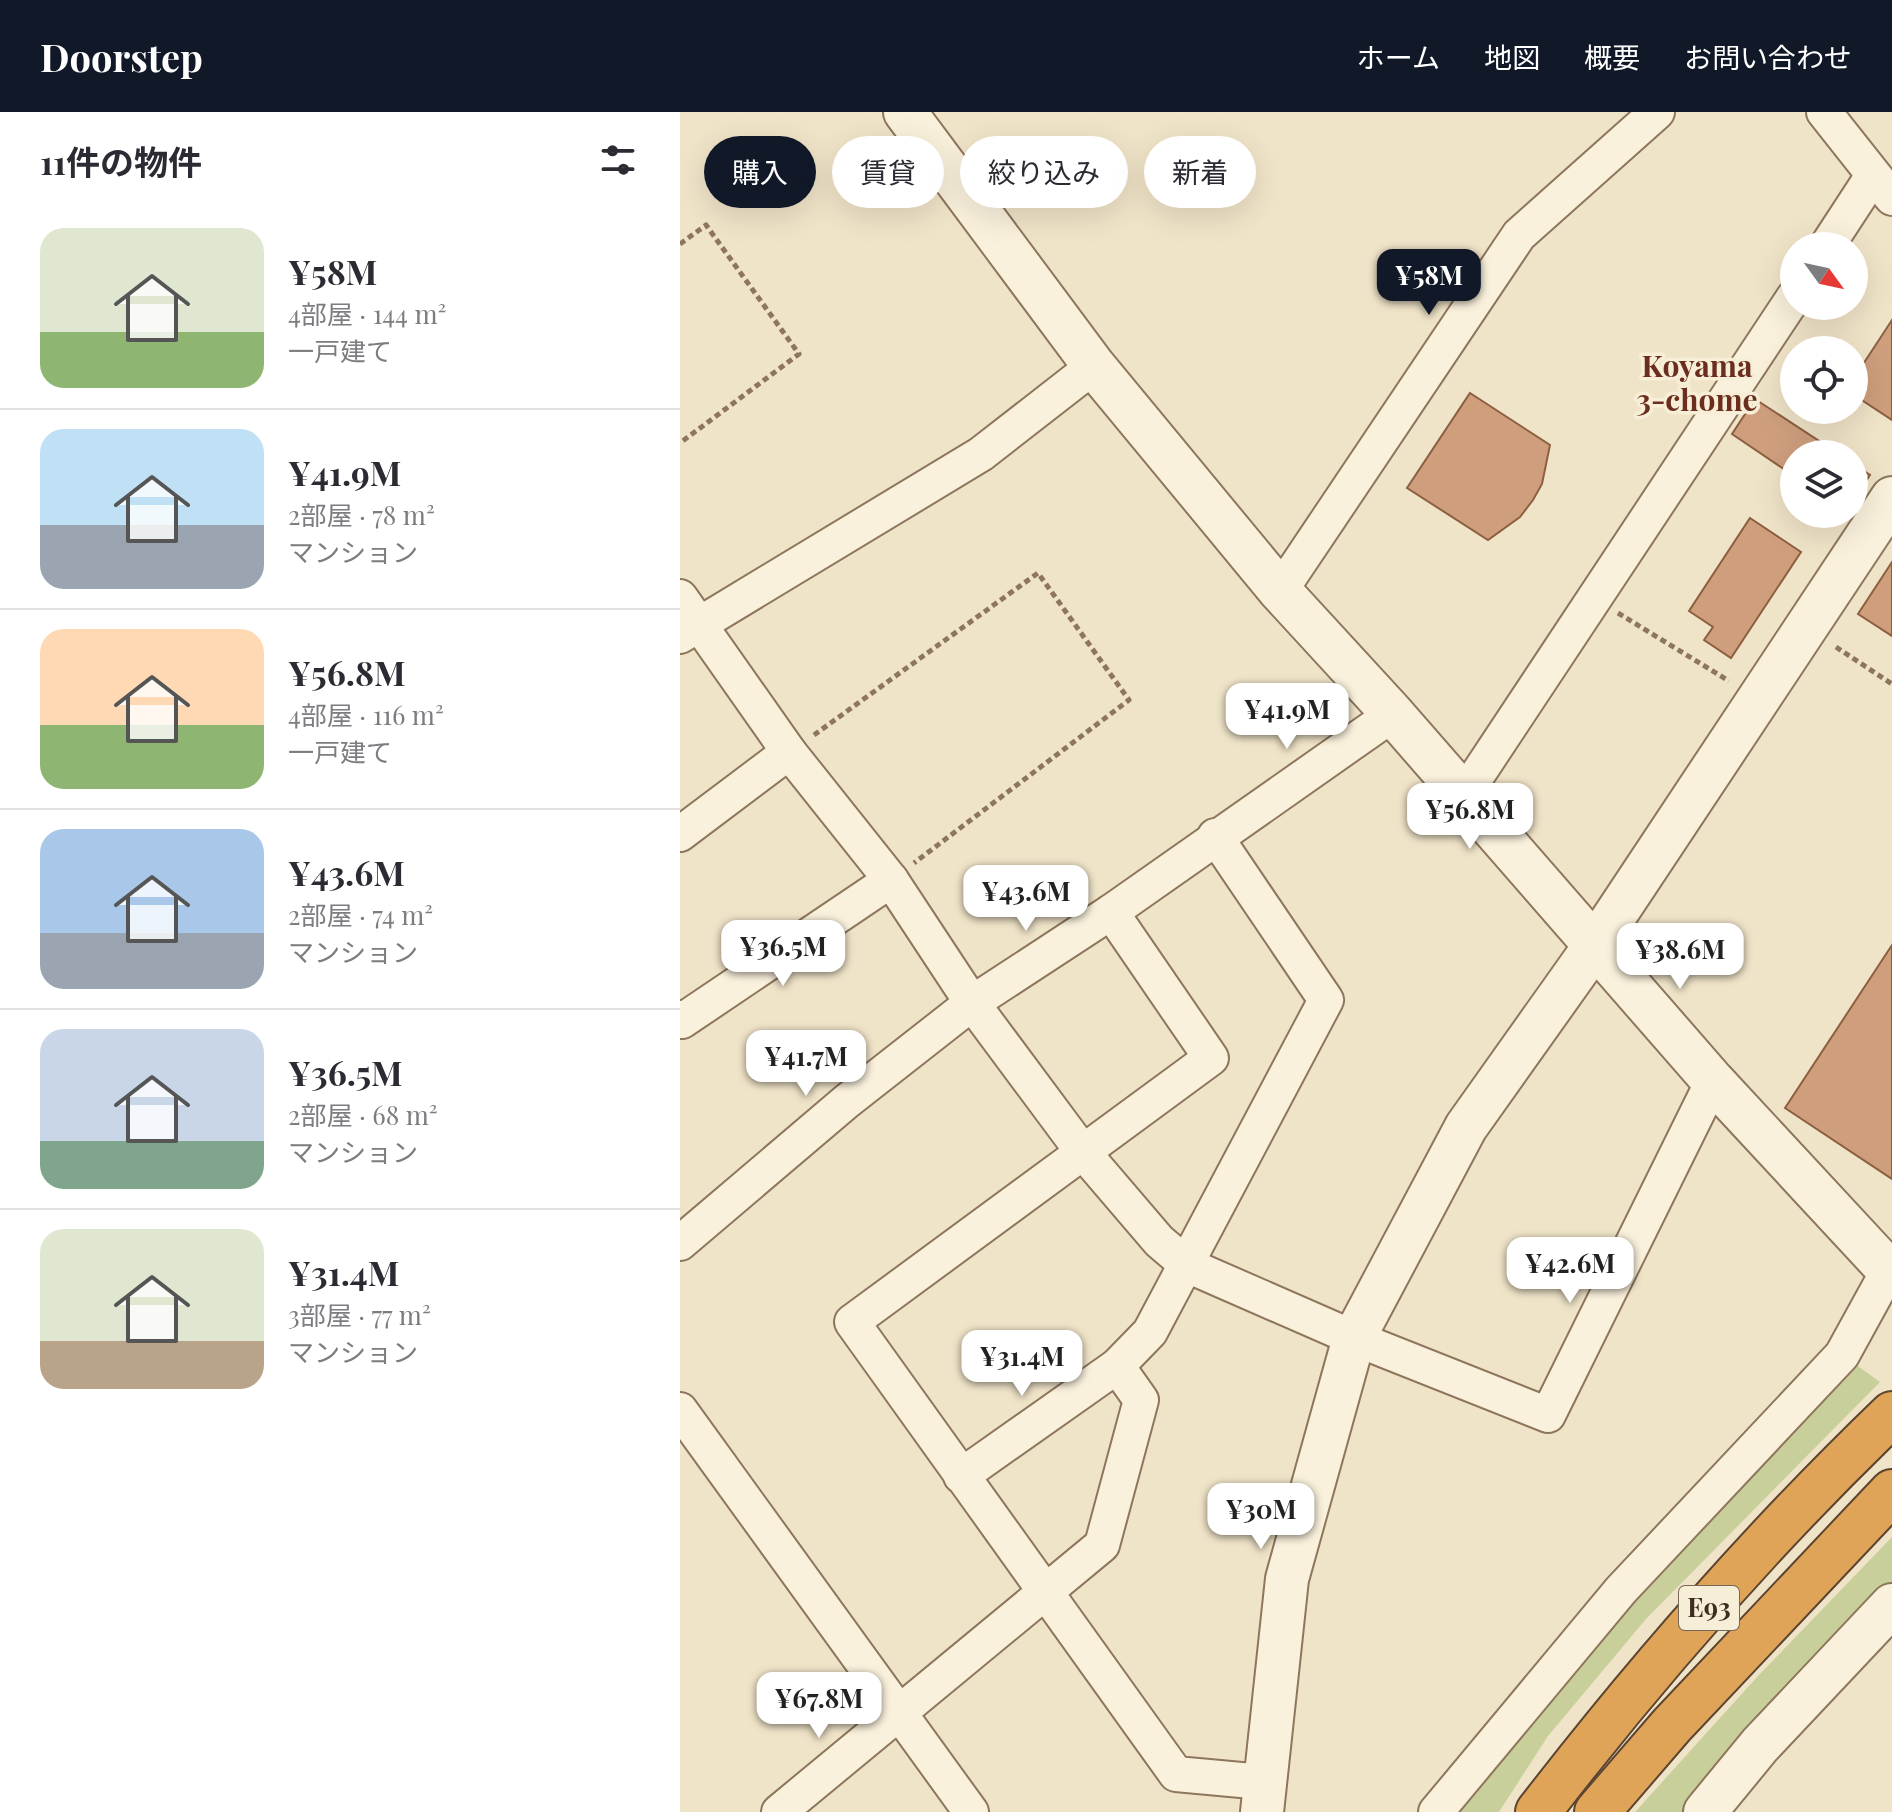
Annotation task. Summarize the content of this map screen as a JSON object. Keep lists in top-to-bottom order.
{
  "streets": {
    "highway": ["E93"]
  },
  "districts": ["Koyama 3-chome"],
  "north": "bottom right",
  "page": {
    "header": "Doorstep",
    "nav": [
      "ホーム",
      "地図",
      "概要",
      "お問い合わせ"
    ],
    "heading": "11件の物件",
    "chip": [
      "購入",
      "賃貸",
      "絞り込み",
      "新着"
    ],
    "list": [
      {
        "name": "¥58M",
        "note": "4部屋 · 144 m² · 一戸建て"
      },
      {
        "name": "¥41.9M",
        "note": "2部屋 · 78 m² · マンション"
      },
      {
        "name": "¥56.8M",
        "note": "4部屋 · 116 m² · 一戸建て"
      },
      {
        "name": "¥43.6M",
        "note": "2部屋 · 74 m² · マンション"
      },
      {
        "name": "¥36.5M",
        "note": "2部屋 · 68 m² · マンション"
      },
      {
        "name": "¥31.4M",
        "note": "3部屋 · 77 m² · マンション"
      }
    ],
    "price": [
      "¥58M",
      "¥41.9M",
      "¥56.8M",
      "¥43.6M",
      "¥36.5M",
      "¥38.6M",
      "¥41.7M",
      "¥42.6M",
      "¥31.4M",
      "¥30M",
      "¥67.8M"
    ]
  }
}
